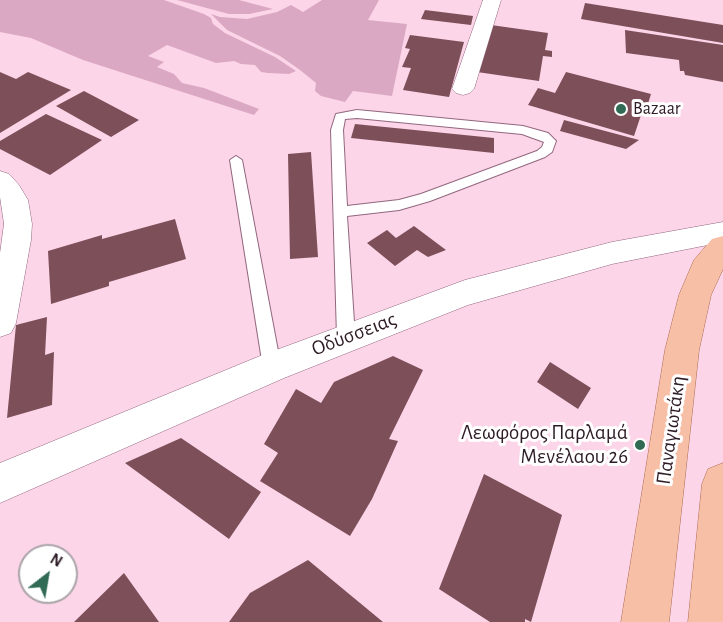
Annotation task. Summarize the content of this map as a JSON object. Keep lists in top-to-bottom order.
{
  "streets": {
    "main road": ["Παναγιωτάκη"],
    "street": ["Οδύσσειας"]
  },
  "places": ["Bazaar", "Λεωφόρος Παρλαμά Μενέλαου 26"],
  "north": "top right"
}
